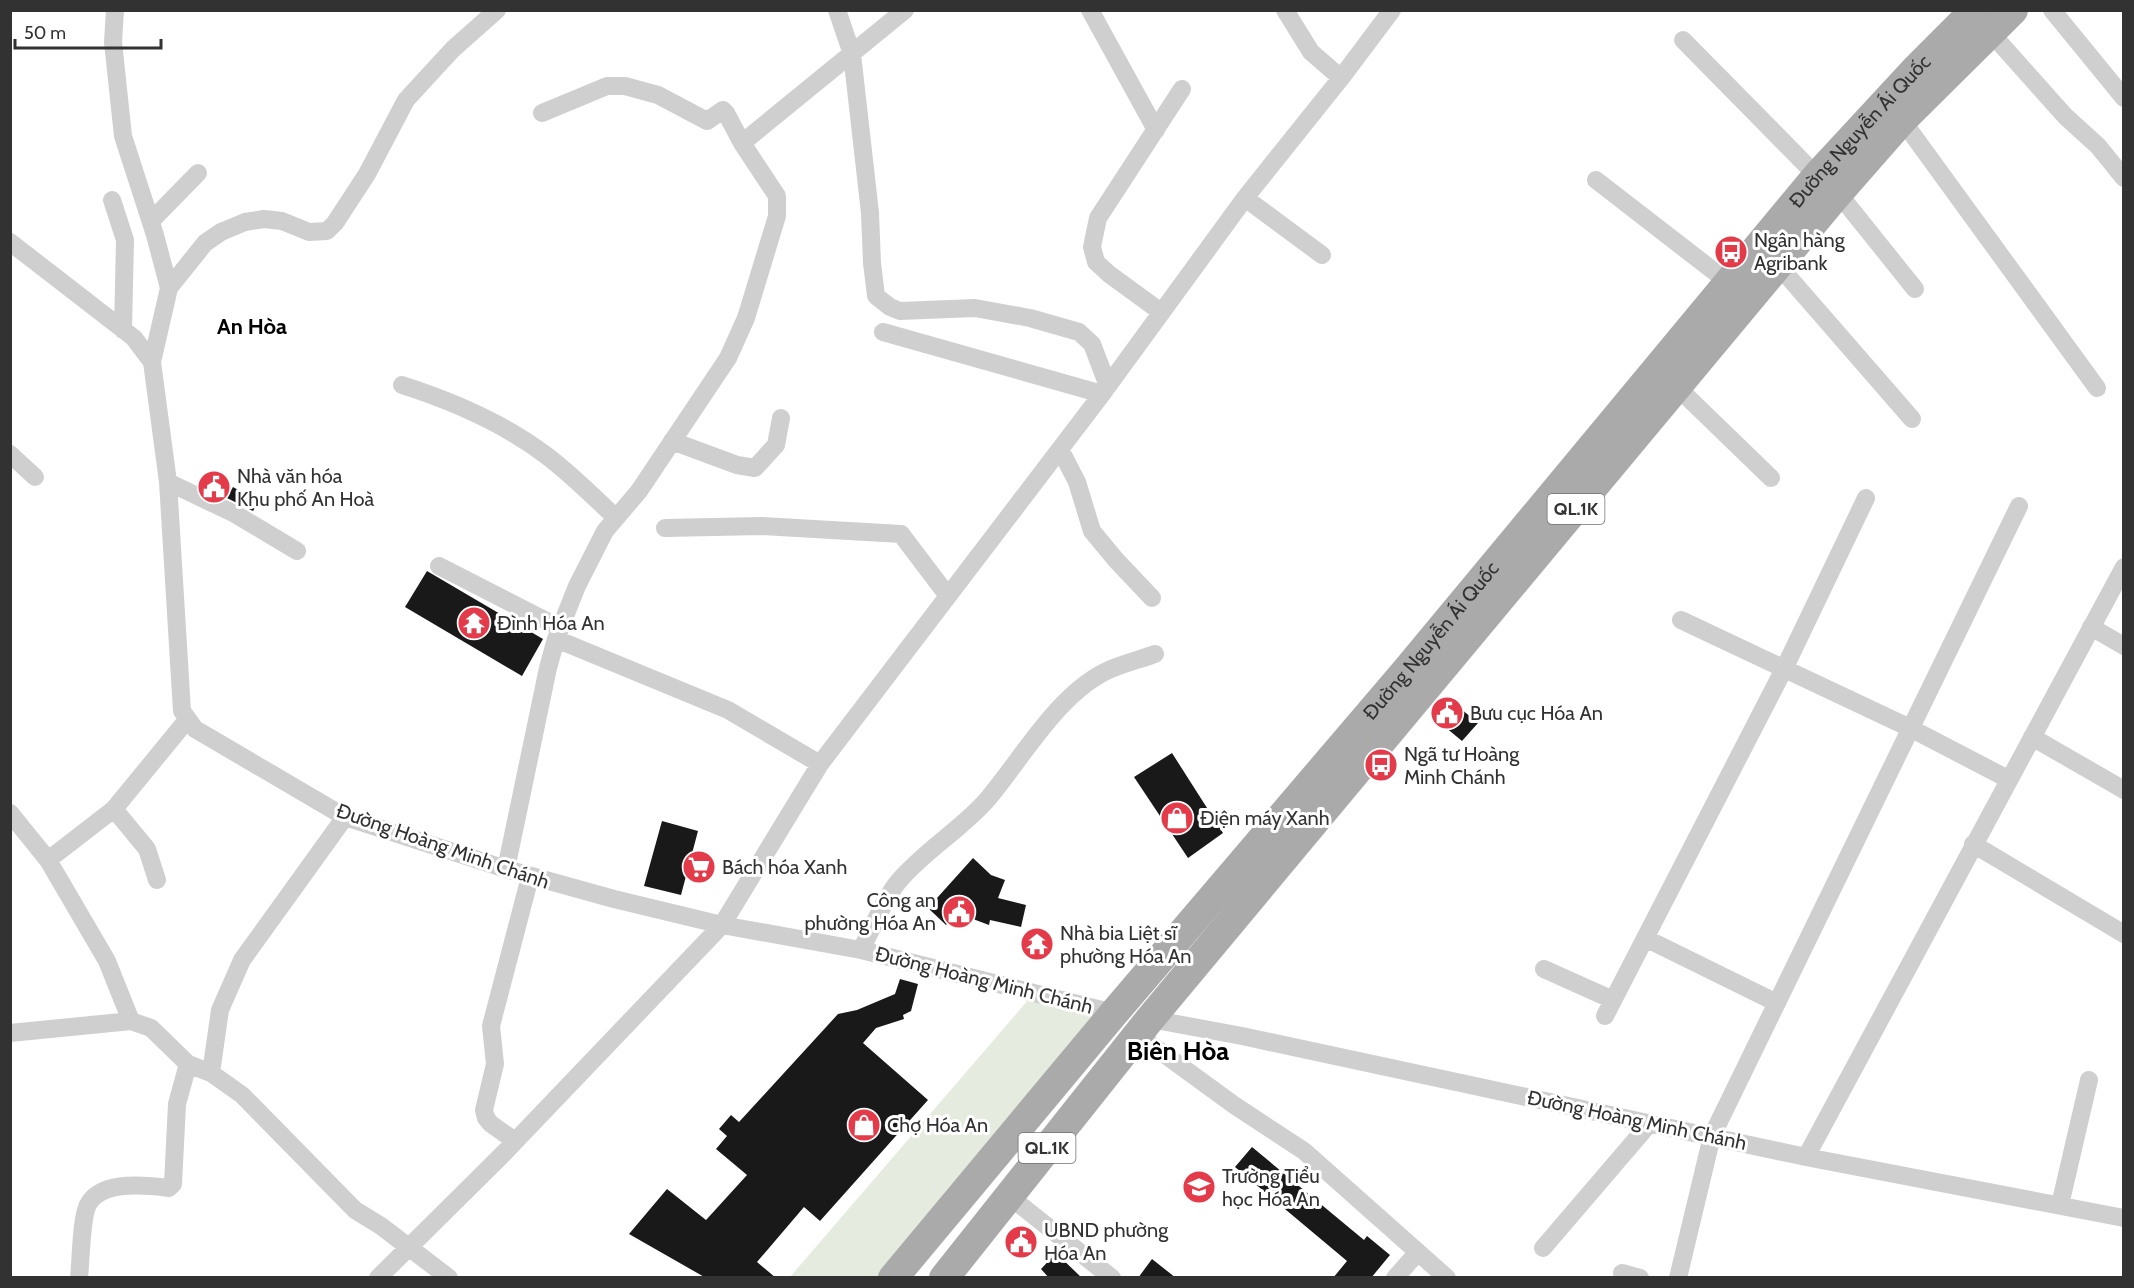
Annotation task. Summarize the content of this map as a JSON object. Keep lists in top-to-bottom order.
{
  "streets": {
    "main road": ["Đường Nguyễn Ái Quốc", "QL.1K"],
    "street": ["Đường Hoàng Minh Chánh"]
  },
  "crossings": [
    ["Đường Nguyễn Ái Quốc", "QL.1K"],
    ["Đường Nguyễn Ái Quốc", "Đường Hoàng Minh Chánh"],
    ["QL.1K", "Đường Hoàng Minh Chánh"]
  ],
  "districts": ["An Hòa", "Biên Hòa"],
  "places": {
    "bus stop": ["Ngân hàng Agribank", "Ngã tư Hoàng Minh Chánh"],
    "public building": [
      "Nhà văn hóa Khu phố An Hoà",
      "Bưu cục Hóa An",
      "Công an phường Hóa An",
      "UBND phường Hóa An"
    ],
    "temple": ["Đình Hóa An", "Nhà bia Liệt sĩ phường Hóa An"],
    "shop": ["Điện máy Xanh", "Chợ Hóa An"],
    "supermarket": ["Bách hóa Xanh"],
    "school or university": ["Trường Tiểu học Hóa An"]
  },
  "scale_bar": "50 m"
}
